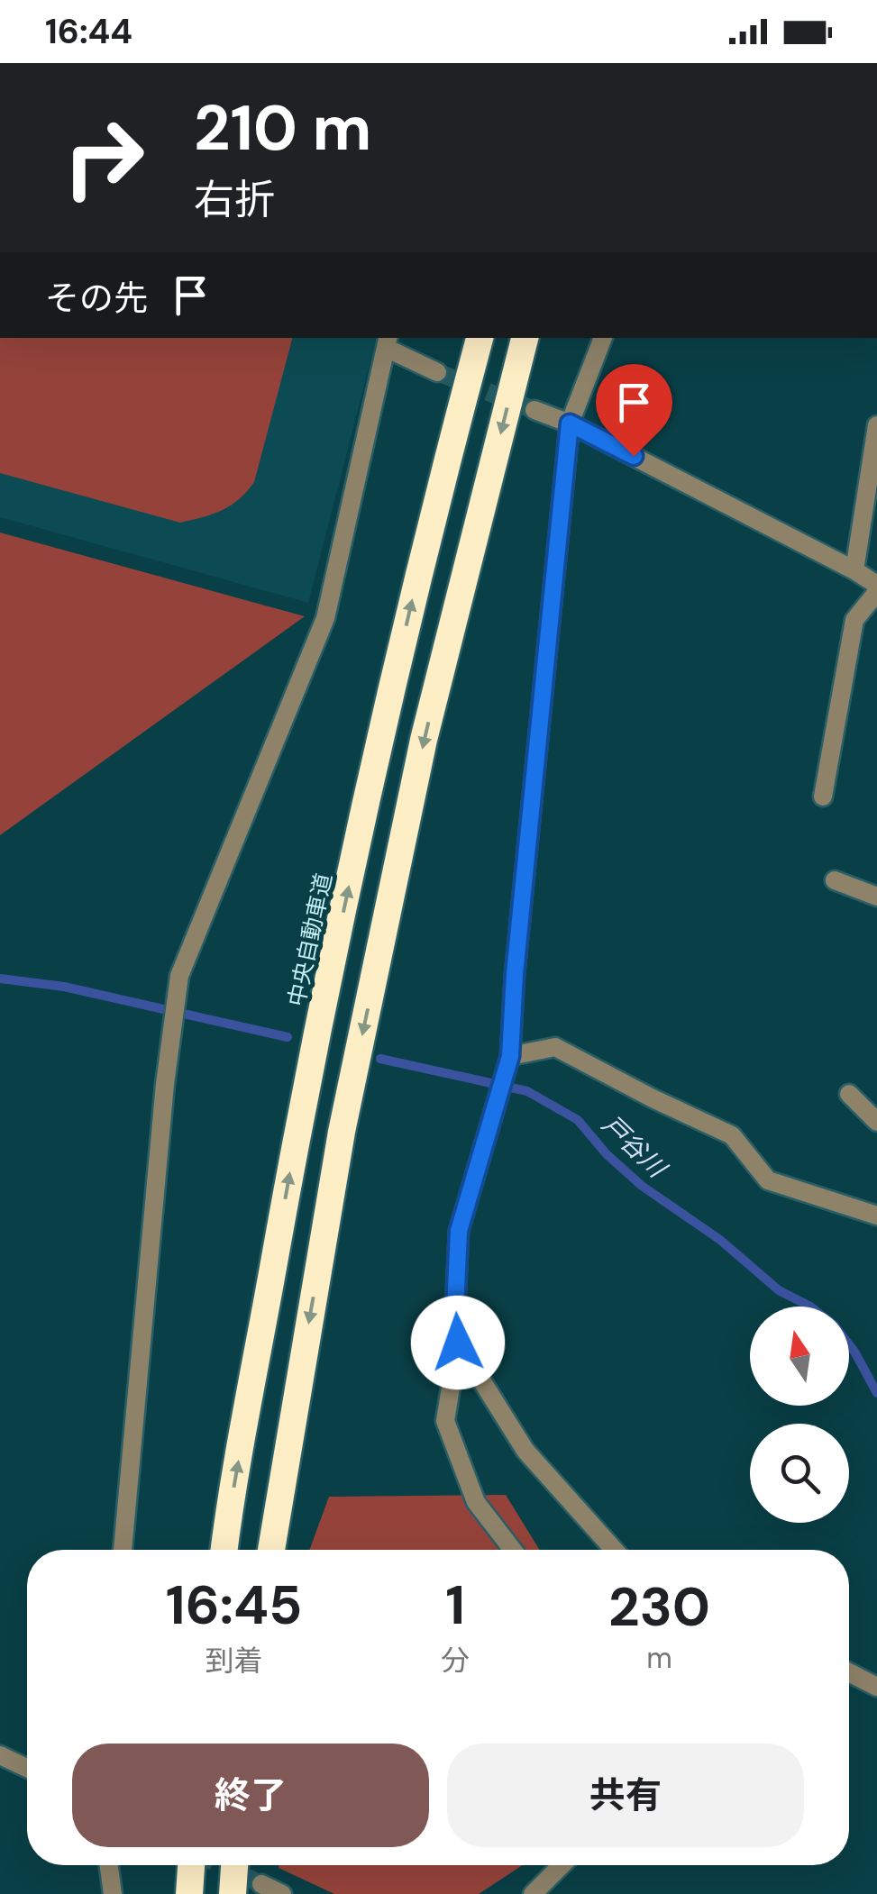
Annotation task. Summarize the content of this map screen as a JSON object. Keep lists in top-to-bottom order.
{
  "streets": {
    "highway": ["中央自動車道"]
  },
  "water": ["戸谷川"],
  "north": "top",
  "page": {
    "status": "16:44",
    "turn": ["210 m", "右折"],
    "then": "その先",
    "eta": [
      "16:45",
      "到着",
      "1",
      "分",
      "230",
      "m"
    ],
    "buttons": ["終了", "共有"]
  }
}
